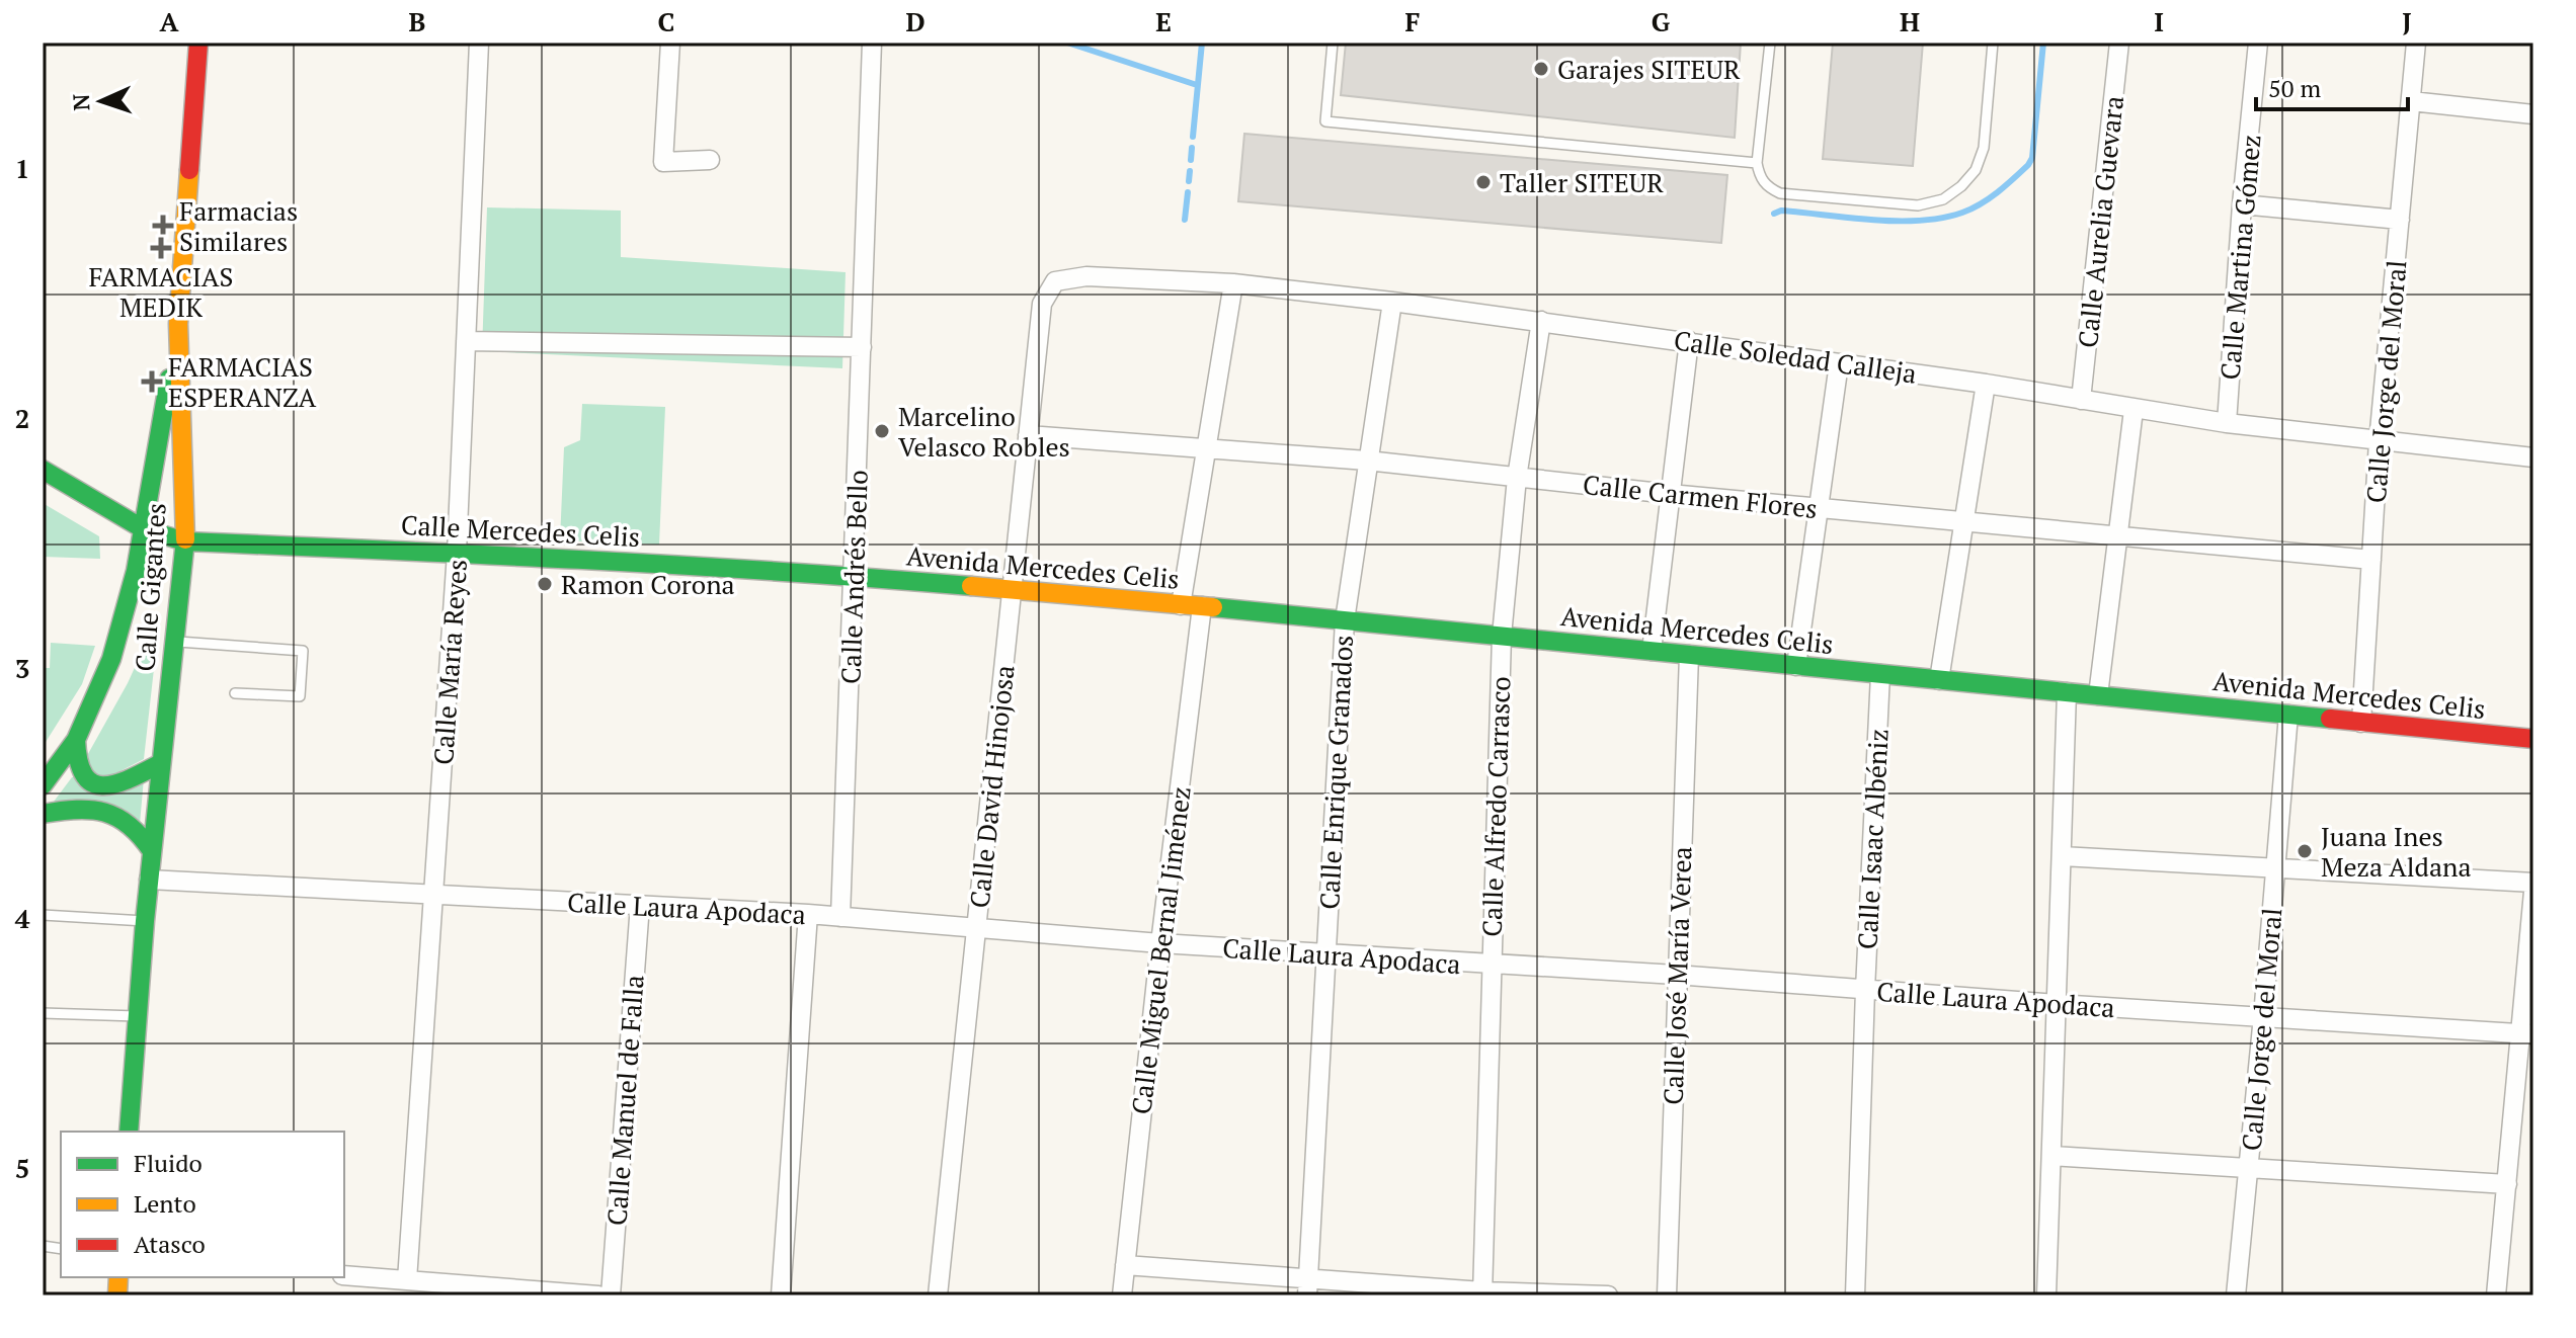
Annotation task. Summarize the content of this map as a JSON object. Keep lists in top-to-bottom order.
{
  "streets": {
    "main road": ["Calle Mercedes Celis", "Avenida Mercedes Celis", "Calle Gigantes"],
    "street": [
      "Calle Aurelia Guevara",
      "Calle Martina Gómez",
      "Calle Soledad Calleja",
      "Calle Jorge del Moral",
      "Calle Carmen Flores",
      "Calle Andrés Bello",
      "Calle María Reyes",
      "Calle Enrique Granados",
      "Calle David Hinojosa",
      "Calle Alfredo Carrasco",
      "Calle Isaac Albéniz",
      "Calle Laura Apodaca",
      "Calle Miguel Bernal Jiménez",
      "Calle José María Verea",
      "Calle Manuel de Falla"
    ]
  },
  "crossings": [
    ["Calle Aurelia Guevara", "Calle Soledad Calleja"],
    ["Calle Martina Gómez", "Calle Soledad Calleja"],
    ["Calle Soledad Calleja", "Calle Jorge del Moral"],
    ["Calle Soledad Calleja", "Calle Enrique Granados"],
    ["Calle Soledad Calleja", "Calle David Hinojosa"],
    ["Calle Soledad Calleja", "Calle Alfredo Carrasco"],
    ["Calle Jorge del Moral", "Calle Carmen Flores"],
    ["Calle Jorge del Moral", "Avenida Mercedes Celis"],
    ["Calle Jorge del Moral", "Calle Laura Apodaca"],
    ["Calle Carmen Flores", "Calle Enrique Granados"],
    ["Calle Carmen Flores", "Calle David Hinojosa"],
    ["Calle Carmen Flores", "Calle Alfredo Carrasco"],
    ["Calle Mercedes Celis", "Avenida Mercedes Celis"],
    ["Calle Mercedes Celis", "Calle Andrés Bello"],
    ["Calle Mercedes Celis", "Calle Gigantes"],
    ["Calle Mercedes Celis", "Calle María Reyes"],
    ["Avenida Mercedes Celis", "Calle Andrés Bello"],
    ["Avenida Mercedes Celis", "Calle Enrique Granados"],
    ["Avenida Mercedes Celis", "Calle David Hinojosa"],
    ["Avenida Mercedes Celis", "Calle Alfredo Carrasco"],
    ["Avenida Mercedes Celis", "Calle Isaac Albéniz"],
    ["Avenida Mercedes Celis", "Calle Miguel Bernal Jiménez"],
    ["Avenida Mercedes Celis", "Calle José María Verea"],
    ["Calle Andrés Bello", "Calle Laura Apodaca"],
    ["Calle Gigantes", "Calle Laura Apodaca"],
    ["Calle María Reyes", "Calle Laura Apodaca"],
    ["Calle Enrique Granados", "Calle Laura Apodaca"],
    ["Calle David Hinojosa", "Calle Laura Apodaca"],
    ["Calle Alfredo Carrasco", "Calle Laura Apodaca"],
    ["Calle Isaac Albéniz", "Calle Laura Apodaca"],
    ["Calle Laura Apodaca", "Calle Miguel Bernal Jiménez"],
    ["Calle Laura Apodaca", "Calle José María Verea"],
    ["Calle Laura Apodaca", "Calle Manuel de Falla"]
  ],
  "places": {
    "other": [
      "Garajes SITEUR",
      "Taller SITEUR",
      "Marcelino Velasco Robles",
      "Ramon Corona",
      "Juana Ines Meza Aldana"
    ],
    "health": ["Farmacias Similares", "FARMACIAS MEDIK", "FARMACIAS ESPERANZA"]
  },
  "legend": ["Fluido", "Lento", "Atasco"],
  "scale_bar": "50 m",
  "north": "left",
  "grid": {
    "columns": [
      "A",
      "B",
      "C",
      "D",
      "E",
      "F",
      "G",
      "H",
      "I",
      "J"
    ],
    "rows": [
      "1",
      "2",
      "3",
      "4",
      "5"
    ]
  }
}
